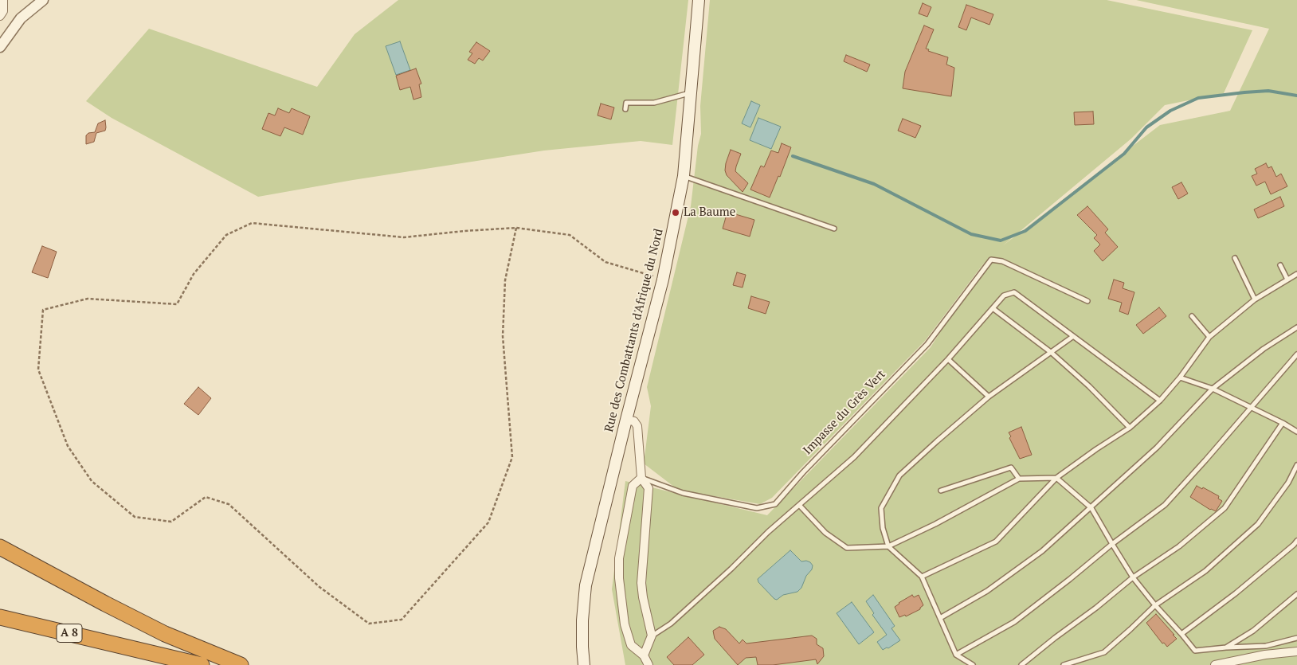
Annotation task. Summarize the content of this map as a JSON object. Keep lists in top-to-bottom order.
{
  "streets": {
    "highway": ["A 8"],
    "main road": ["Rue des Combattants d'Afrique du Nord"],
    "lane": ["Impasse du Grès Vert"]
  },
  "places": ["La Baume"]
}
